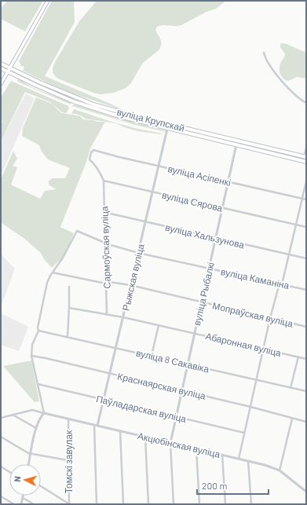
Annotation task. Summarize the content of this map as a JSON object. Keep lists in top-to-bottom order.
{
  "streets": {
    "main road": ["вуліца Крупскай"],
    "street": [
      "вуліца Асіпенкі",
      "вуліца Сярова",
      "вуліца Хальзунова",
      "Сармоўская вуліца",
      "Рыжская вуліца",
      "вуліца Каманіна",
      "вуліца Рыбалкі",
      "Мопраўская вуліца",
      "Абаронная вуліца",
      "вуліца 8 Сакавіка",
      "Краснаярская вуліца",
      "Паўладарская вуліца",
      "Акцюбінская вуліца",
      "Томскі завулак"
    ]
  },
  "crossings": [
    ["вуліца Крупскай", "Рыжская вуліца"],
    ["вуліца Крупскай", "вуліца Рыбалкі"],
    ["вуліца Асіпенкі", "вуліца Сярова"],
    ["вуліца Асіпенкі", "Сармоўская вуліца"],
    ["вуліца Асіпенкі", "Рыжская вуліца"],
    ["вуліца Асіпенкі", "вуліца Рыбалкі"],
    ["вуліца Сярова", "Сармоўская вуліца"],
    ["вуліца Сярова", "Рыжская вуліца"],
    ["вуліца Сярова", "вуліца Рыбалкі"],
    ["вуліца Хальзунова", "Сармоўская вуліца"],
    ["вуліца Хальзунова", "Рыжская вуліца"],
    ["вуліца Хальзунова", "вуліца Рыбалкі"],
    ["Сармоўская вуліца", "вуліца Каманіна"],
    ["Сармоўская вуліца", "Мопраўская вуліца"],
    ["Сармоўская вуліца", "Абаронная вуліца"],
    ["Рыжская вуліца", "вуліца Каманіна"],
    ["Рыжская вуліца", "Мопраўская вуліца"],
    ["Рыжская вуліца", "Абаронная вуліца"],
    ["Рыжская вуліца", "вуліца 8 Сакавіка"],
    ["Рыжская вуліца", "Краснаярская вуліца"],
    ["Рыжская вуліца", "Паўладарская вуліца"],
    ["Рыжская вуліца", "Акцюбінская вуліца"],
    ["вуліца Каманіна", "вуліца Рыбалкі"],
    ["вуліца Каманіна", "Мопраўская вуліца"],
    ["вуліца Рыбалкі", "Мопраўская вуліца"],
    ["вуліца Рыбалкі", "Абаронная вуліца"],
    ["вуліца Рыбалкі", "вуліца 8 Сакавіка"],
    ["вуліца Рыбалкі", "Краснаярская вуліца"],
    ["вуліца Рыбалкі", "Паўладарская вуліца"],
    ["вуліца Рыбалкі", "Акцюбінская вуліца"],
    ["Акцюбінская вуліца", "Томскі завулак"]
  ],
  "scale_bar": "200 m",
  "north": "left"
}
